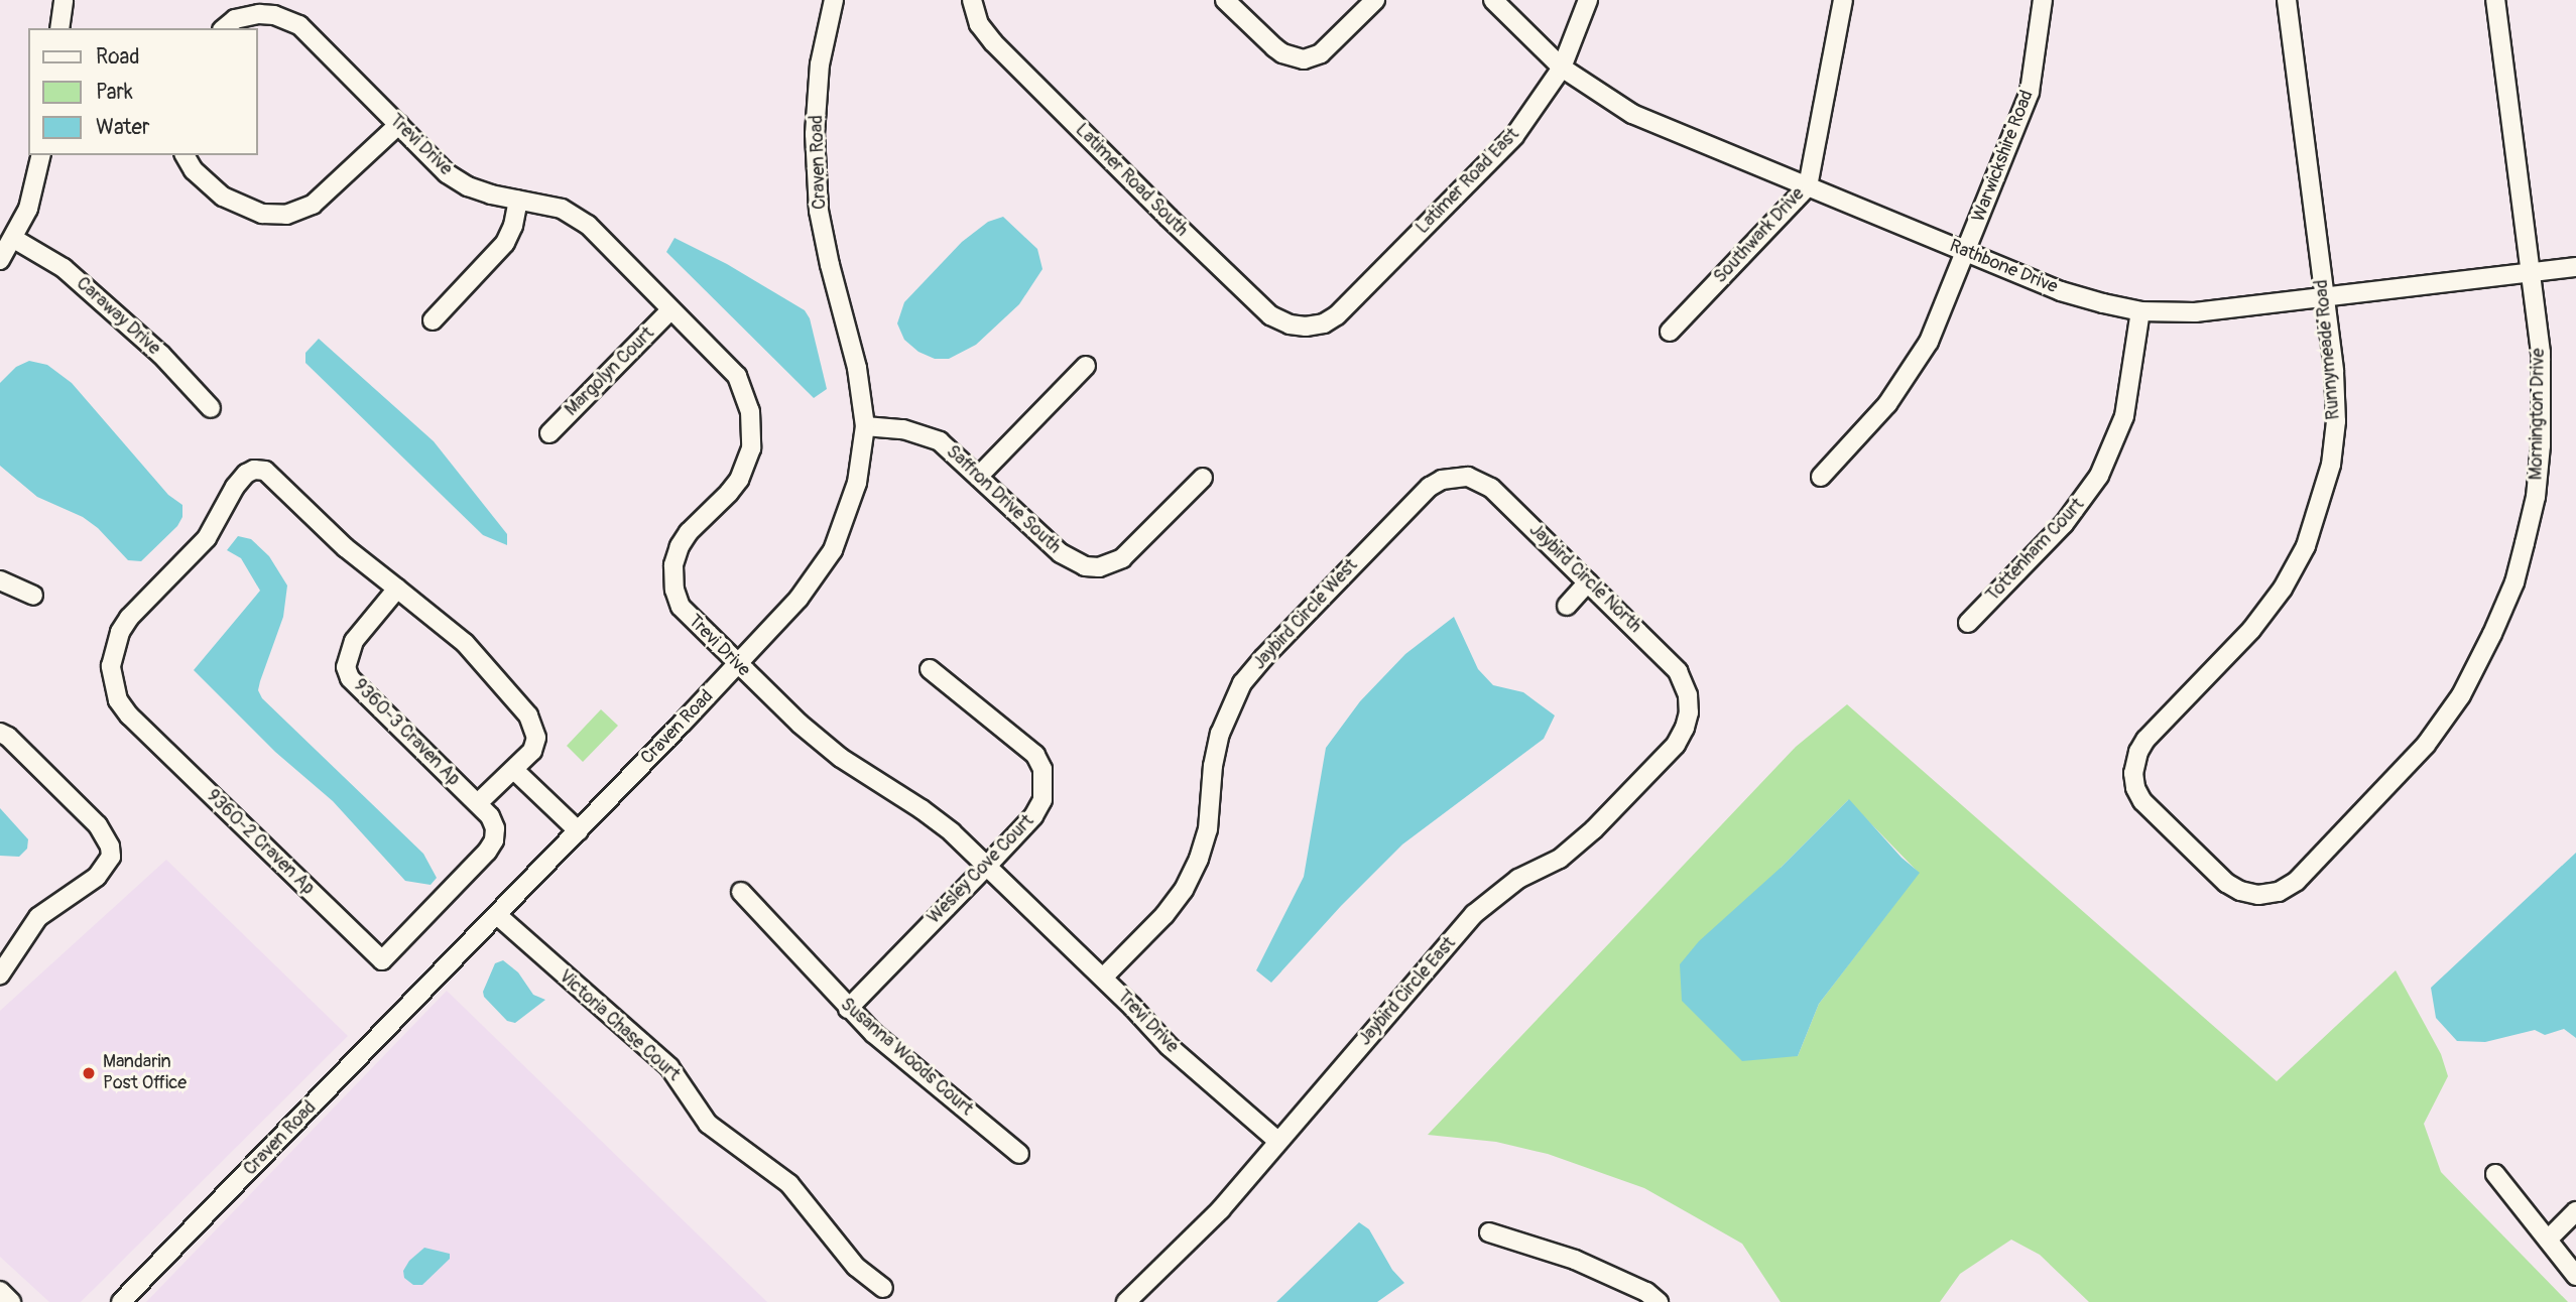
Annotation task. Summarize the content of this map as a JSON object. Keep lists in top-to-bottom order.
{
  "streets": {
    "street": [
      "Trevi Drive",
      "Warwickshire Road",
      "Craven Road",
      "Latimer Road South",
      "Latimer Road East",
      "Southwark Drive",
      "Rathbone Drive",
      "Caraway Drive",
      "Runnymeade Road",
      "Margolyn Court",
      "Mornington Drive",
      "Saffron Drive South",
      "Tottenham Court",
      "Jaybird Circle North",
      "Jaybird Circle West",
      "9360-3 Craven Ap",
      "9360-2 Craven Ap",
      "Wesley Cove Court",
      "Jaybird Circle East",
      "Victoria Chase Court",
      "Susanna Woods Court"
    ]
  },
  "crossings": [
    ["Trevi Drive", "Craven Road"],
    ["Trevi Drive", "Margolyn Court"],
    ["Trevi Drive", "Jaybird Circle West"],
    ["Trevi Drive", "Wesley Cove Court"],
    ["Trevi Drive", "Jaybird Circle East"],
    ["Warwickshire Road", "Rathbone Drive"],
    ["Craven Road", "Saffron Drive South"],
    ["Craven Road", "Victoria Chase Court"],
    ["Latimer Road South", "Latimer Road East"],
    ["Latimer Road East", "Rathbone Drive"],
    ["Southwark Drive", "Rathbone Drive"],
    ["Rathbone Drive", "Runnymeade Road"],
    ["Rathbone Drive", "Mornington Drive"],
    ["Rathbone Drive", "Tottenham Court"],
    ["Runnymeade Road", "Mornington Drive"],
    ["Jaybird Circle North", "Jaybird Circle West"],
    ["Jaybird Circle North", "Jaybird Circle East"],
    ["9360-3 Craven Ap", "9360-2 Craven Ap"],
    ["Wesley Cove Court", "Susanna Woods Court"]
  ],
  "places": ["Mandarin Post Office"],
  "legend": ["Road", "Park", "Water"]
}
